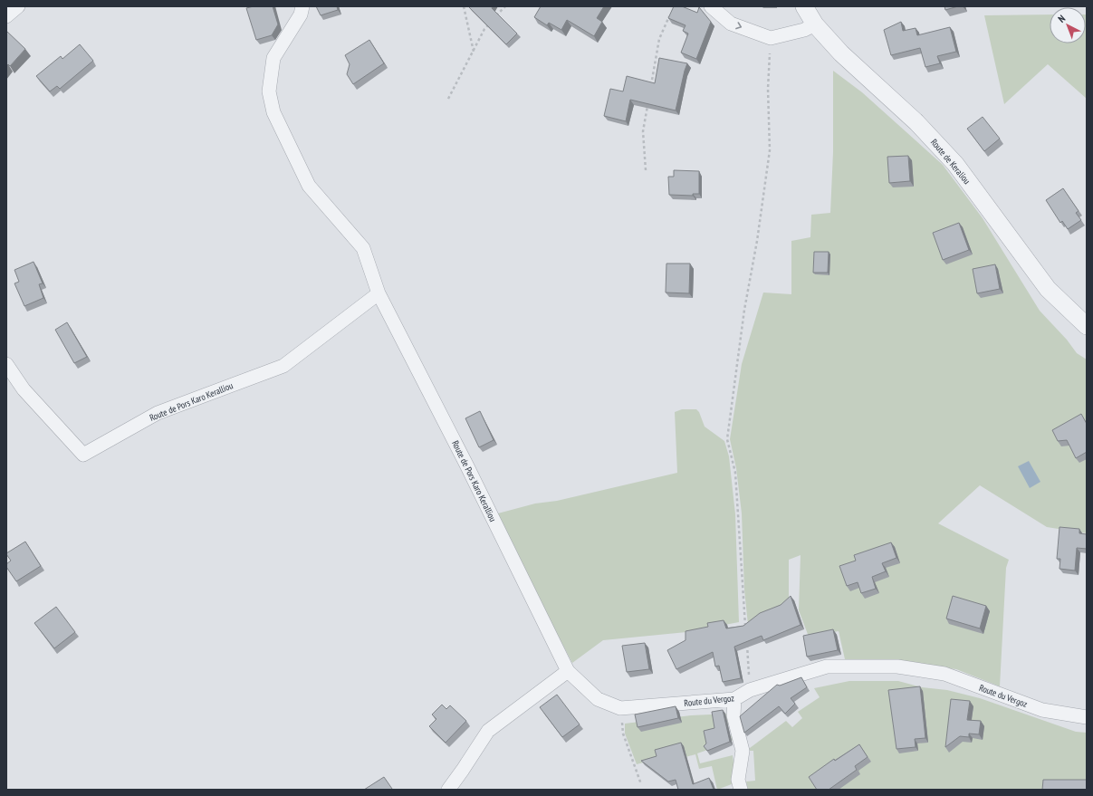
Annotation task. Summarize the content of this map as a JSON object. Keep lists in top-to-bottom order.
{
  "streets": {
    "street": ["Route de Keraliou", "Route de Pors Karo Keralliou", "Route du Vergoz"]
  },
  "crossings": [
    ["Route de Pors Karo Keralliou", "Route du Vergoz"]
  ],
  "north": "top left"
}
